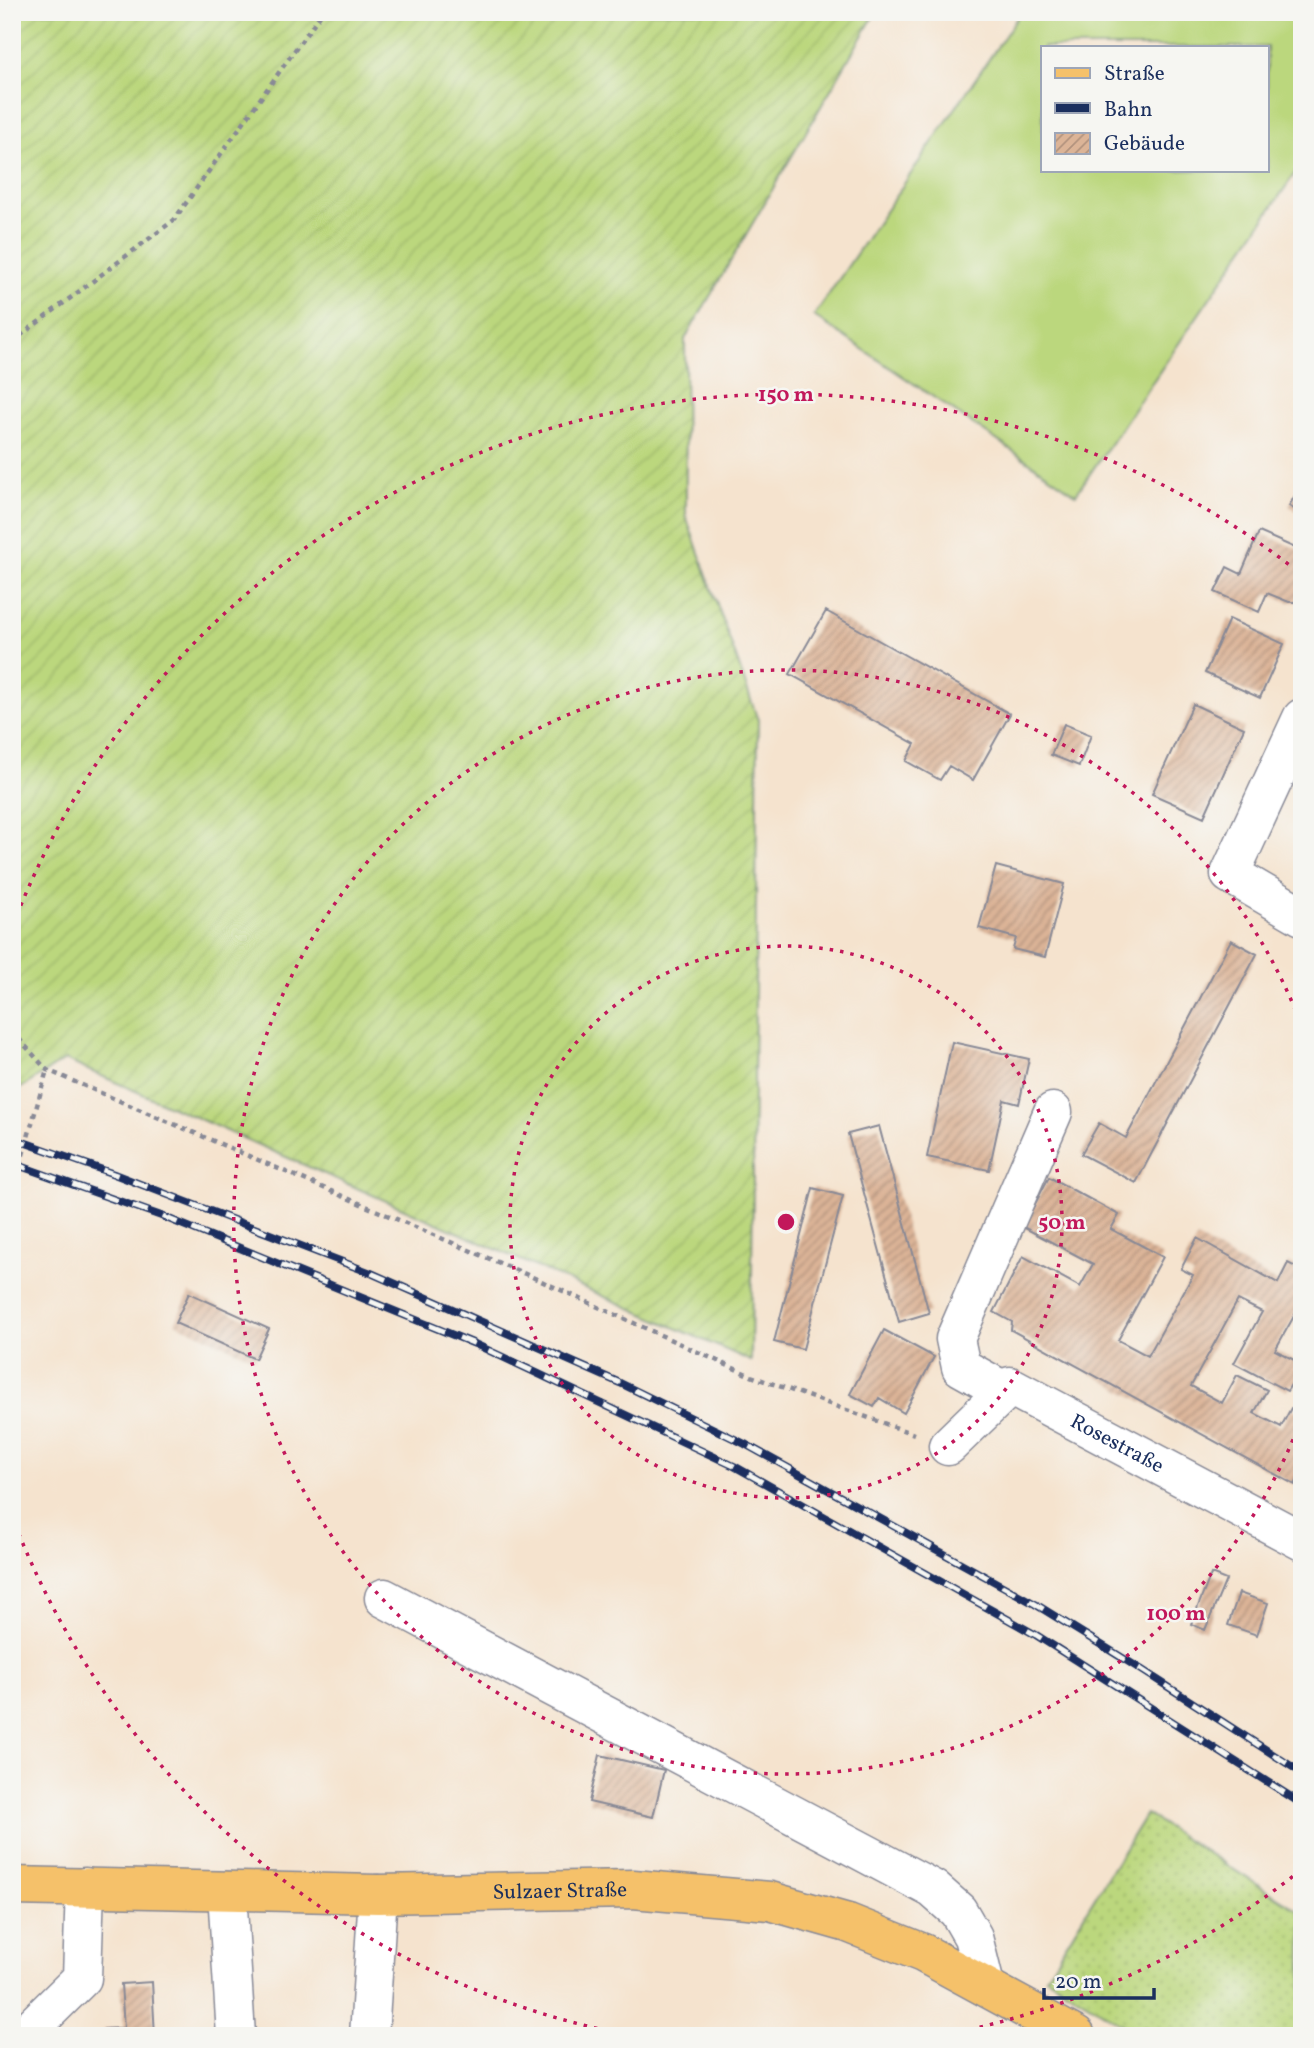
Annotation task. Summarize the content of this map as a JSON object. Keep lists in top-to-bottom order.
{
  "streets": {
    "main road": ["Sulzaer Straße"],
    "street": ["Rosestraße"]
  },
  "legend": ["Straße", "Bahn", "Gebäude"],
  "scale_bar": "20 m",
  "rings": ["150 m", "50 m", "100 m"]
}
